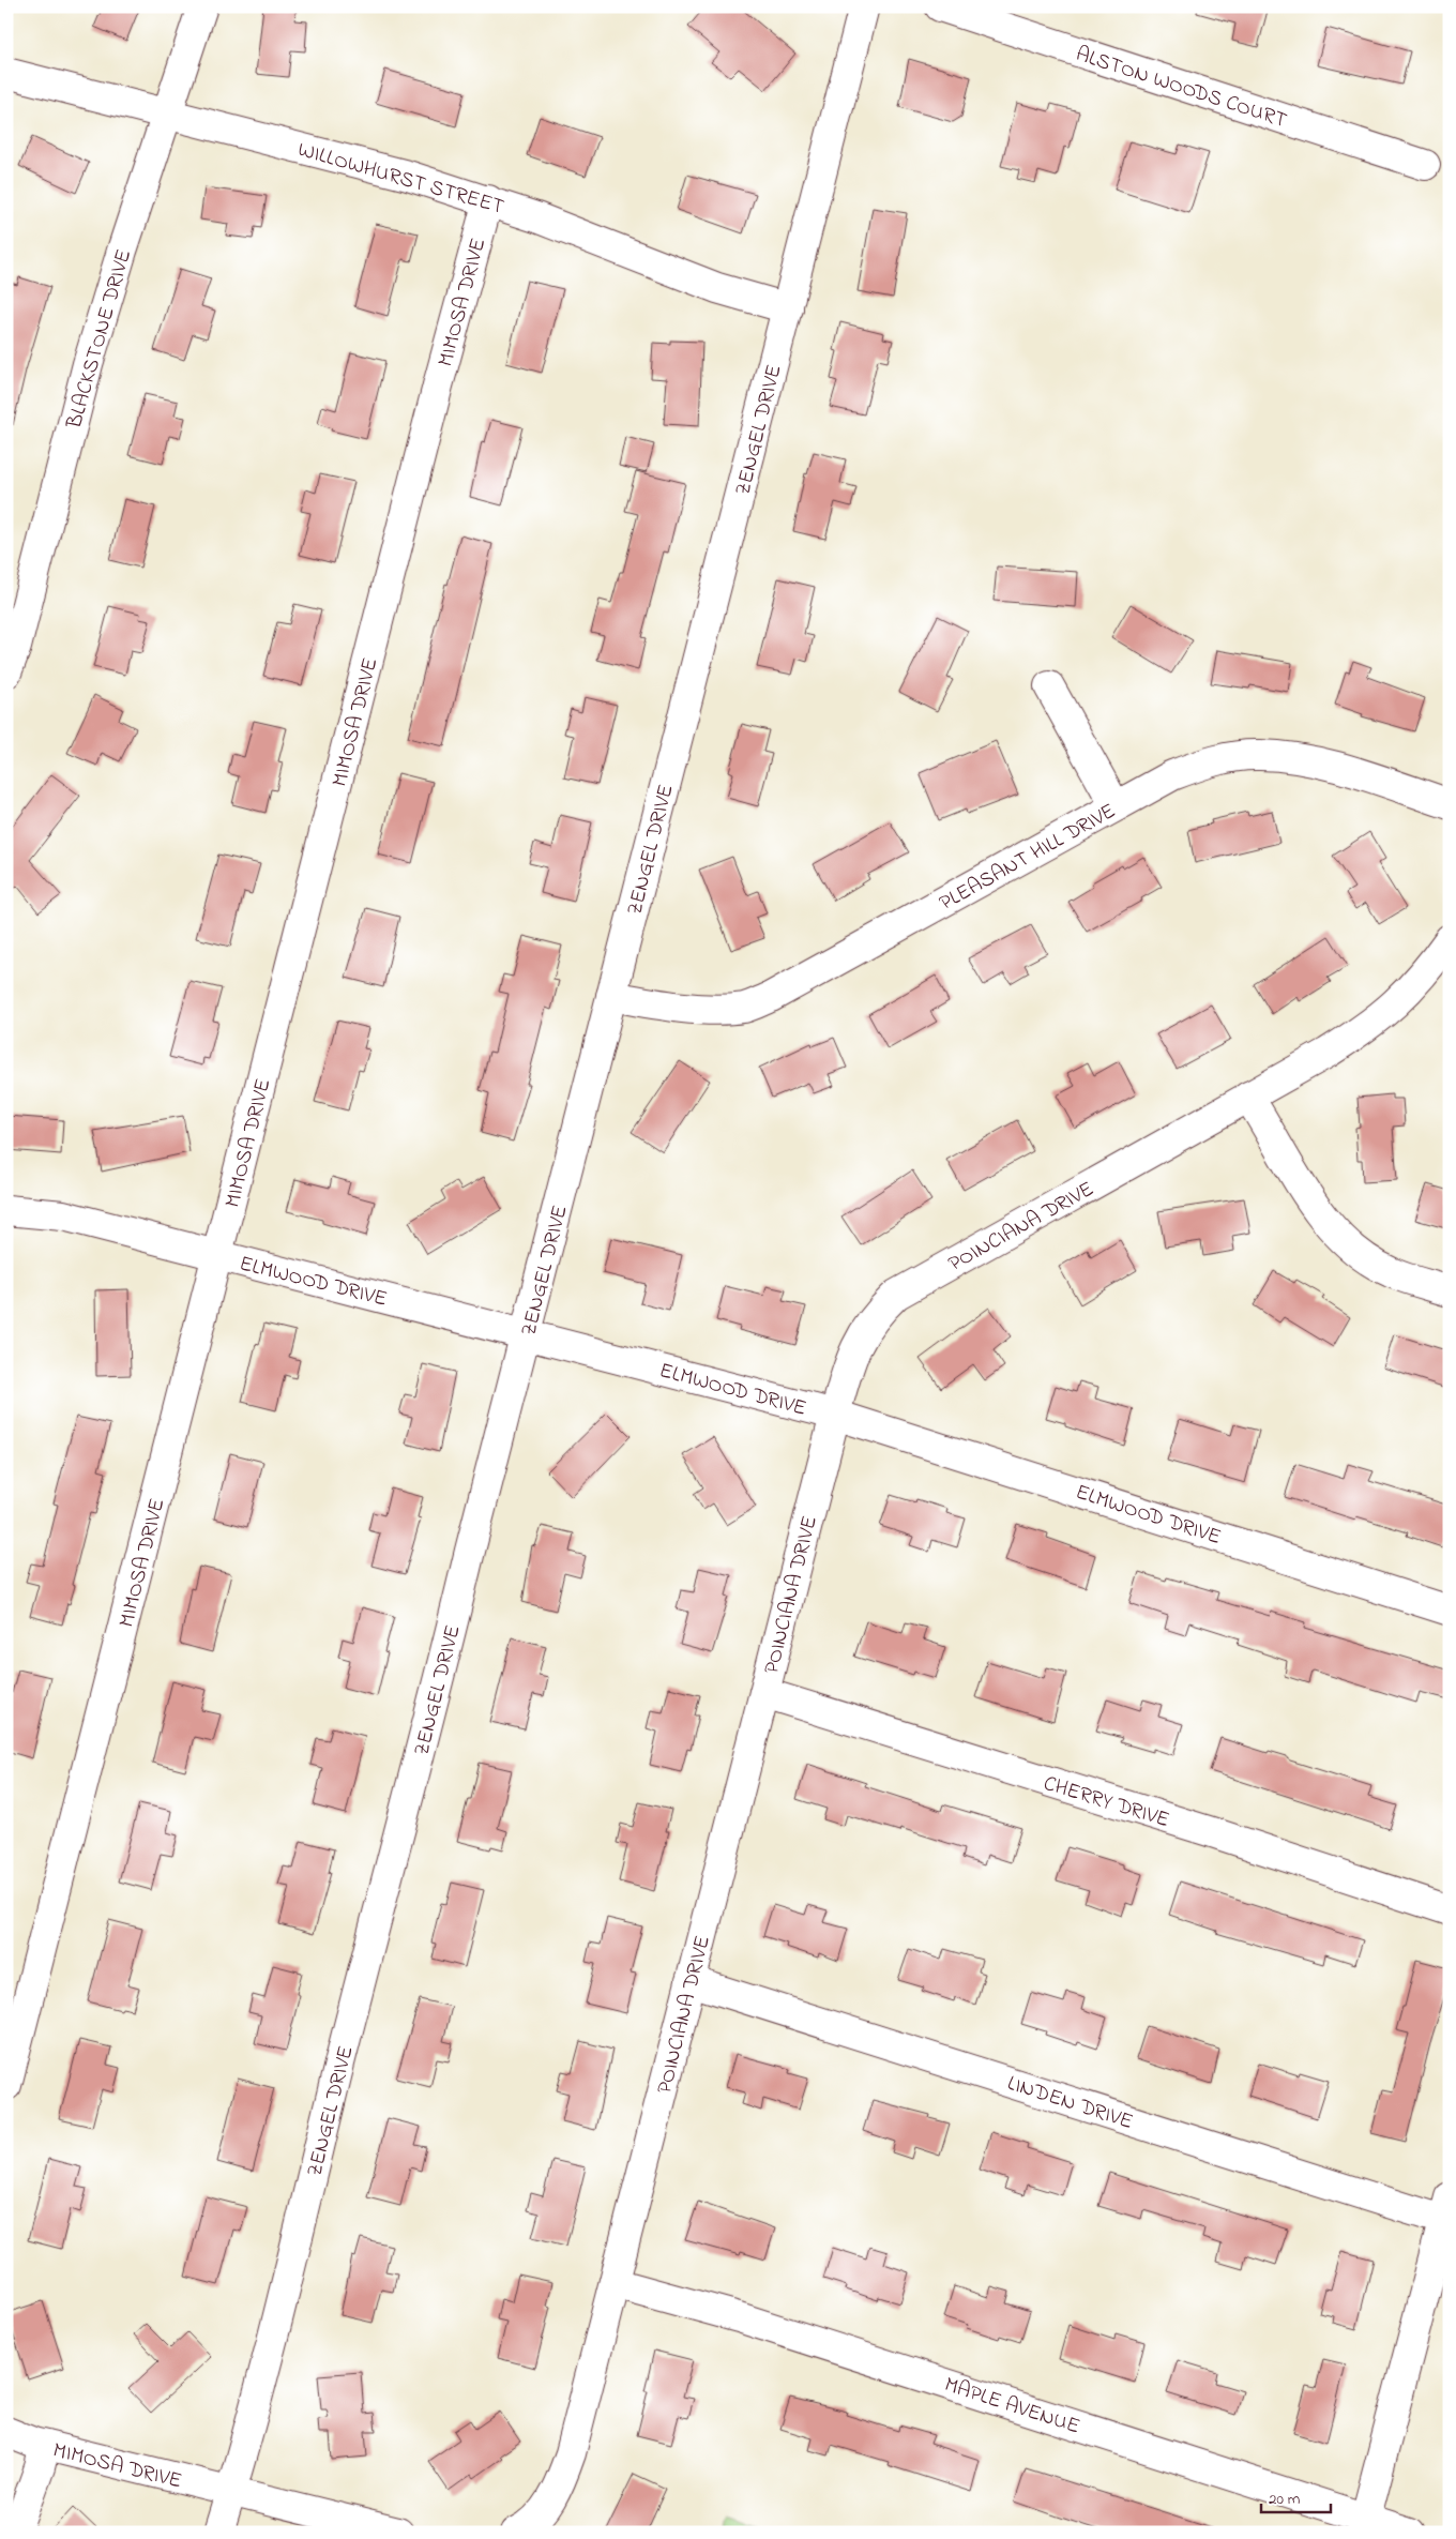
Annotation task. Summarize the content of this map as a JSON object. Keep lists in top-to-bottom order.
{
  "streets": {
    "street": [
      "ALSTON WOODS COURT",
      "WILLOWHURST STREET",
      "MIMOSA DRIVE",
      "BLACKSTONE DRIVE",
      "ZENGEL DRIVE",
      "PLEASANT HILL DRIVE",
      "POINCIANA DRIVE",
      "ELMWOOD DRIVE",
      "CHERRY DRIVE",
      "LINDEN DRIVE",
      "MAPLE AVENUE"
    ]
  },
  "crossings": [
    ["WILLOWHURST STREET", "MIMOSA DRIVE"],
    ["WILLOWHURST STREET", "BLACKSTONE DRIVE"],
    ["WILLOWHURST STREET", "ZENGEL DRIVE"],
    ["MIMOSA DRIVE", "ZENGEL DRIVE"],
    ["MIMOSA DRIVE", "ELMWOOD DRIVE"],
    ["ZENGEL DRIVE", "PLEASANT HILL DRIVE"],
    ["ZENGEL DRIVE", "ELMWOOD DRIVE"],
    ["POINCIANA DRIVE", "ELMWOOD DRIVE"],
    ["POINCIANA DRIVE", "CHERRY DRIVE"],
    ["POINCIANA DRIVE", "LINDEN DRIVE"],
    ["POINCIANA DRIVE", "MAPLE AVENUE"]
  ],
  "scale_bar": "20 m"
}
